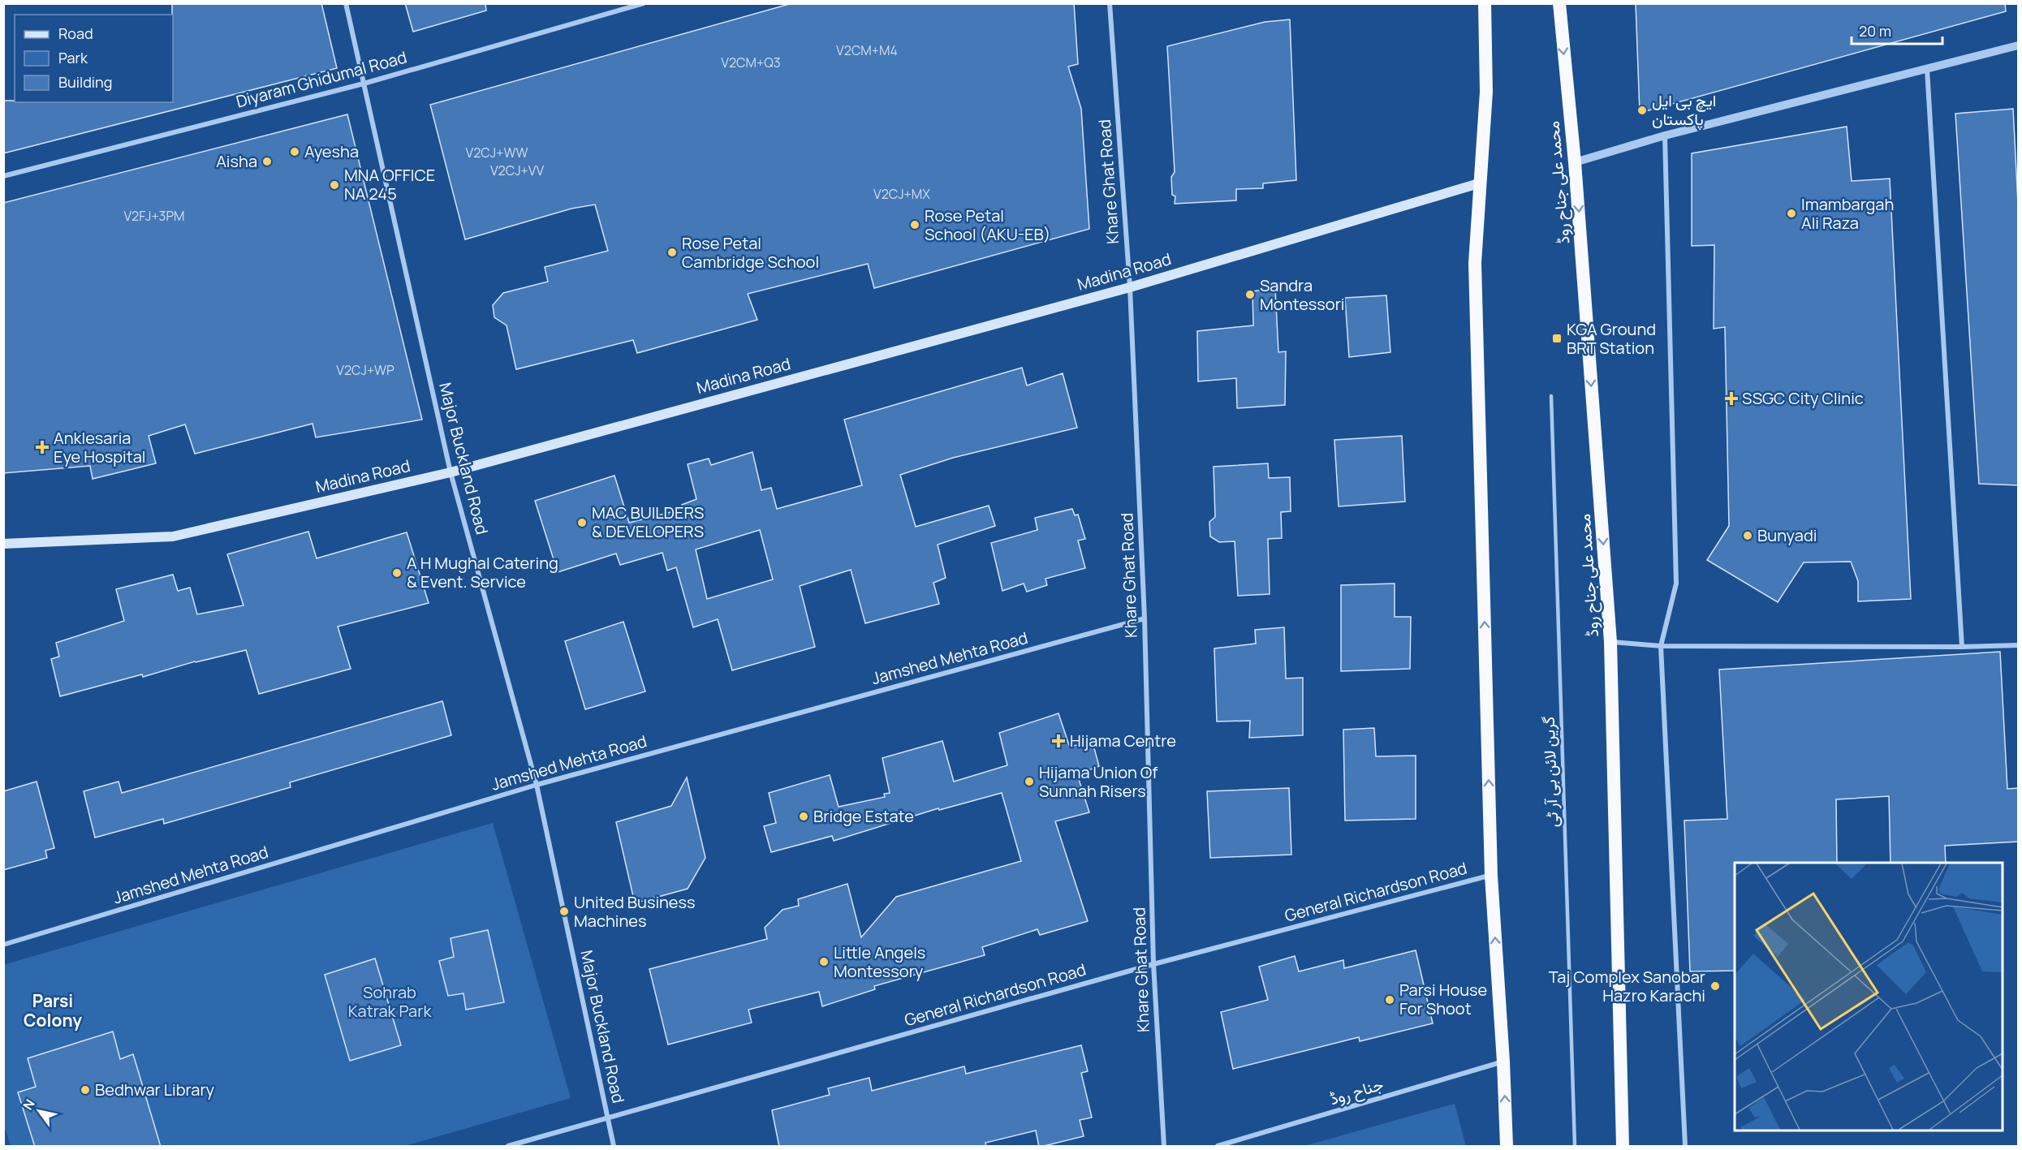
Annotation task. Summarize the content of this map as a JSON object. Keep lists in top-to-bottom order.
{
  "streets": {
    "highway": ["محمد علی جناح روڈ"],
    "main road": ["Madina Road"],
    "street": [
      "Diyaram Ghidumal Road",
      "Khare Ghat Road",
      "Major Buckland Road",
      "Jamshed Mehta Road",
      "General Richardson Road",
      "جناح روڈ"
    ],
    "lane": ["گرین لائن بی آر ٹی"]
  },
  "crossings": [
    ["Diyaram Ghidumal Road", "Major Buckland Road"],
    ["Khare Ghat Road", "Madina Road"],
    ["Khare Ghat Road", "Jamshed Mehta Road"],
    ["Khare Ghat Road", "General Richardson Road"],
    ["Madina Road", "Major Buckland Road"],
    ["Major Buckland Road", "Jamshed Mehta Road"],
    ["Major Buckland Road", "General Richardson Road"]
  ],
  "districts": ["Parsi Colony"],
  "parks": ["Sohrab Katrak Park"],
  "places": {
    "other": [
      "ایچ بی ایل پاکستان",
      "Ayesha",
      "Aisha",
      "MNA OFFICE NA 245",
      "Imambargah Ali Raza",
      "Rose Petal School (AKU-EB)",
      "Rose Petal Cambridge School",
      "Sandra Montessori",
      "MAC BUILDERS & DEVELOPERS",
      "Bunyadi",
      "A H Mughal Catering & Event. Service",
      "Hijama Union Of Sunnah Risers",
      "Bridge Estate",
      "United Business Machines",
      "Little Angels Montessory",
      "Taj Complex Sanobar Hazro Karachi",
      "Parsi House For Shoot",
      "Bedhwar Library"
    ],
    "transit": ["KGA Ground BRT Station"],
    "health": ["SSGC City Clinic", "Anklesaria Eye Hospital", "Hijama Centre"]
  },
  "house_numbers": [
    "V2CM+M4",
    "V2CM+Q3",
    "V2CJ+WW",
    "V2CJ+VV",
    "V2CJ+MX",
    "V2FJ+3PM",
    "V2CJ+WP"
  ],
  "legend": ["Road", "Park", "Building"],
  "scale_bar": "20 m",
  "north": "top left"
}
